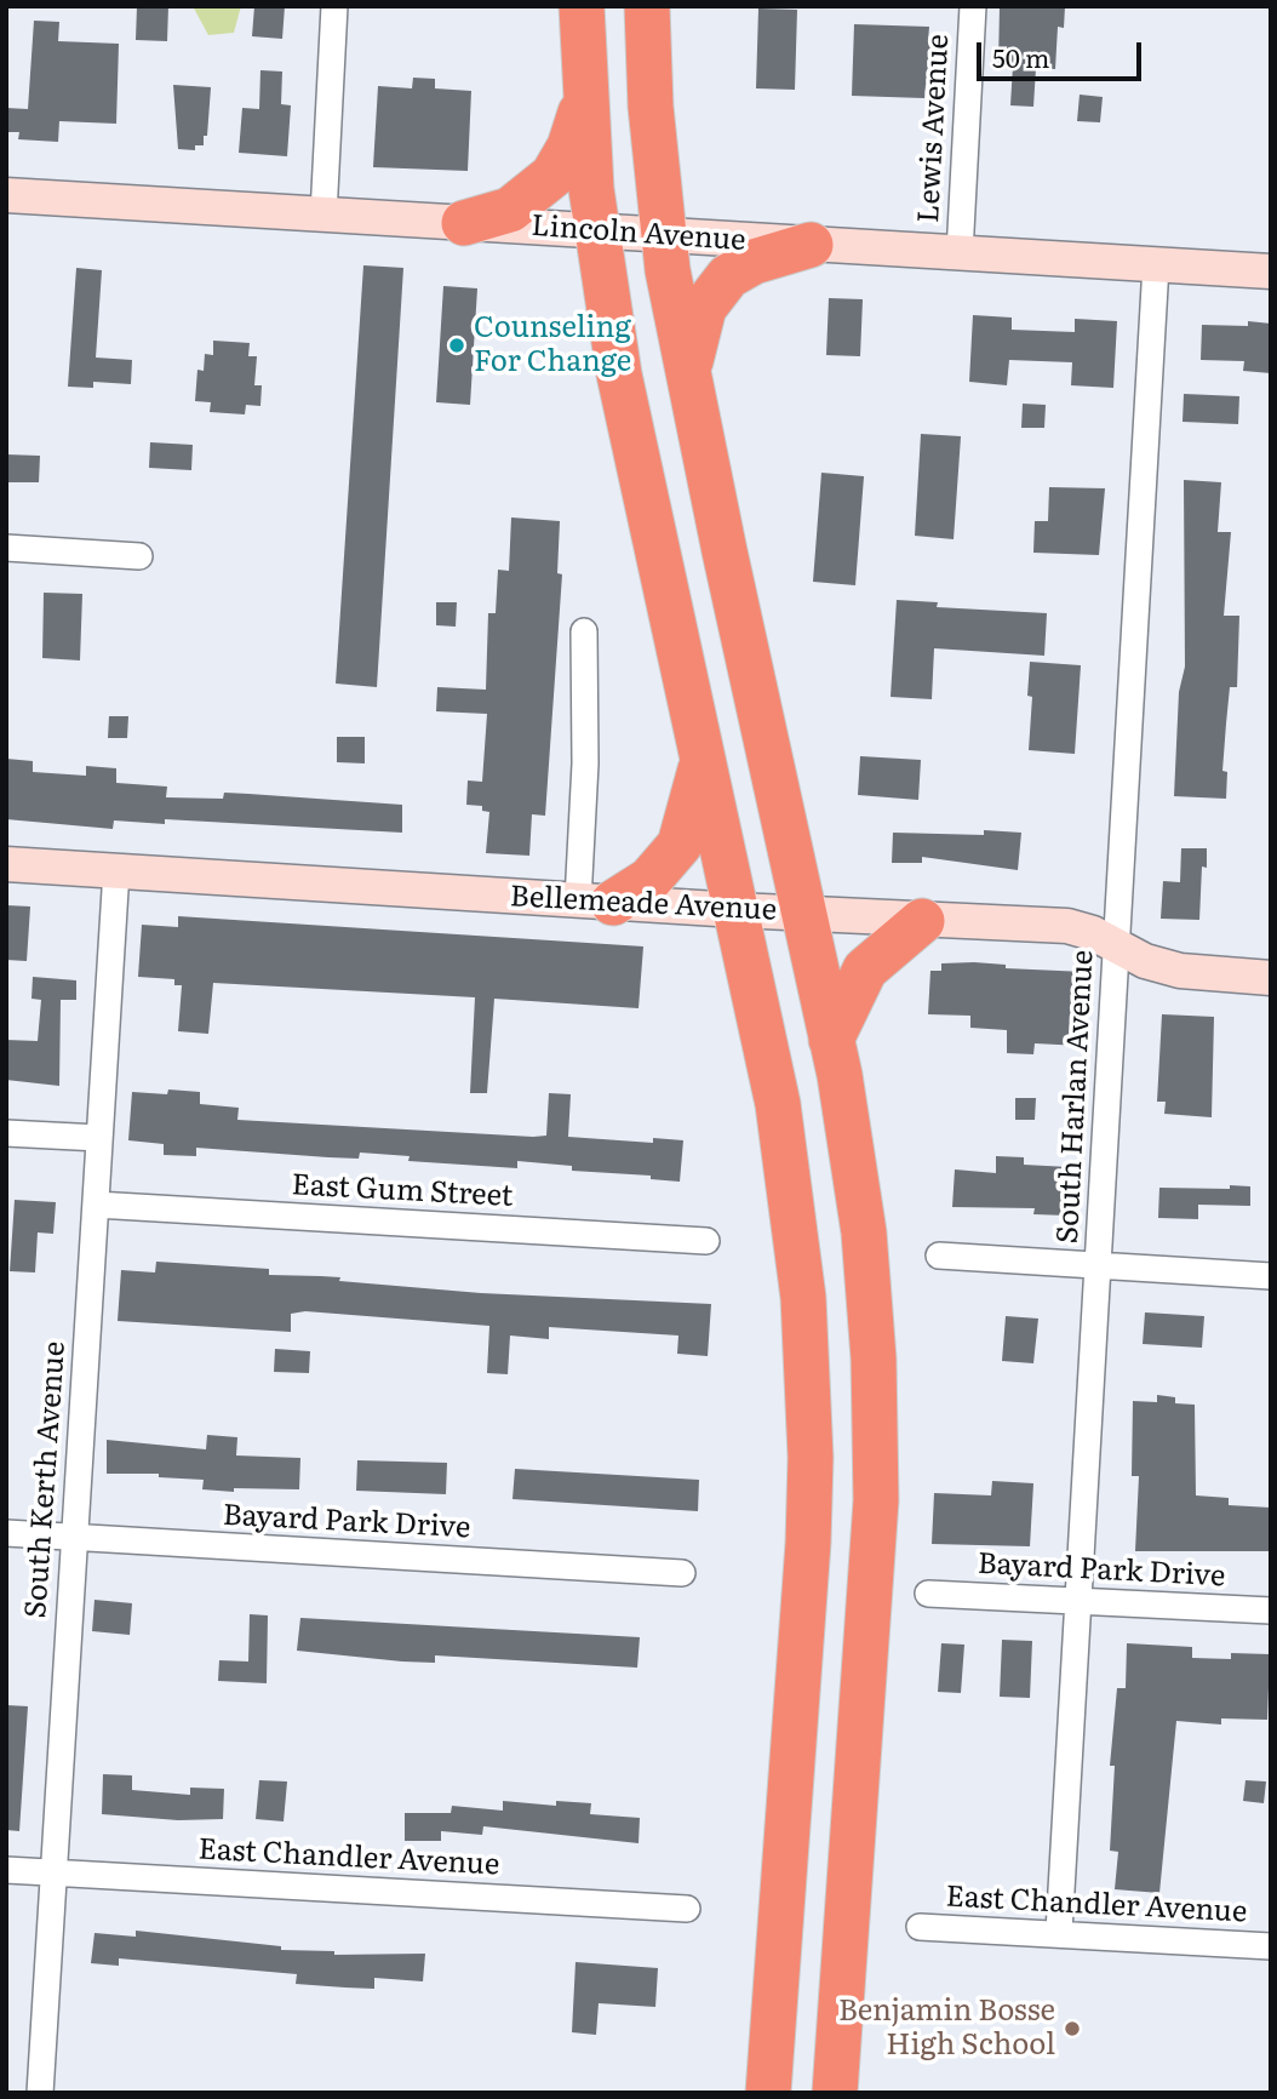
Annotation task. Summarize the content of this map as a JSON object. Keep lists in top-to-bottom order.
{
  "streets": {
    "street": [
      "Lewis Avenue",
      "Lincoln Avenue",
      "Bellemeade Avenue",
      "South Harlan Avenue",
      "East Gum Street",
      "South Kerth Avenue",
      "Bayard Park Drive",
      "East Chandler Avenue"
    ]
  },
  "crossings": [
    ["Lewis Avenue", "Lincoln Avenue"],
    ["Lincoln Avenue", "South Harlan Avenue"],
    ["Bellemeade Avenue", "South Harlan Avenue"],
    ["Bellemeade Avenue", "South Kerth Avenue"],
    ["South Harlan Avenue", "Bayard Park Drive"],
    ["South Harlan Avenue", "East Chandler Avenue"],
    ["East Gum Street", "South Kerth Avenue"],
    ["South Kerth Avenue", "Bayard Park Drive"],
    ["South Kerth Avenue", "East Chandler Avenue"]
  ],
  "places": ["Counseling For Change", "Benjamin Bosse High School"],
  "scale_bar": "50 m"
}
